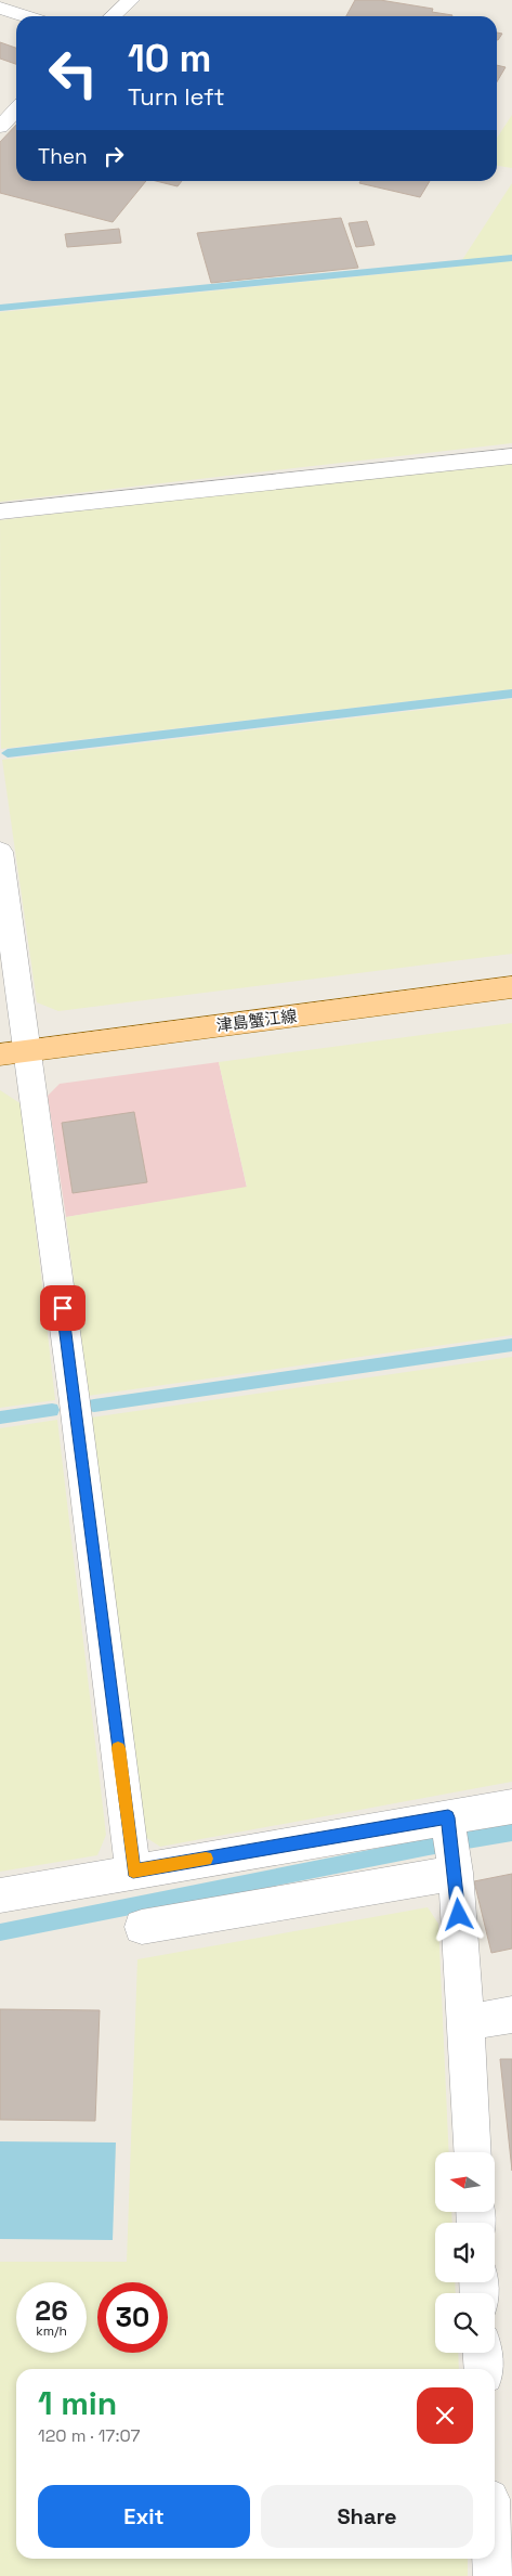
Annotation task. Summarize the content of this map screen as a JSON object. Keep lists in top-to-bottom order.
{
  "streets": {
    "main road": ["津島蟹江線"]
  },
  "north": "left",
  "page": {
    "turn": ["10 m", "Turn left"],
    "then": "Then",
    "speed": "26 km/h",
    "limit": "30",
    "heading": ["1 min", "120 m · 17:07"],
    "buttons": ["Exit", "Share"]
  }
}
